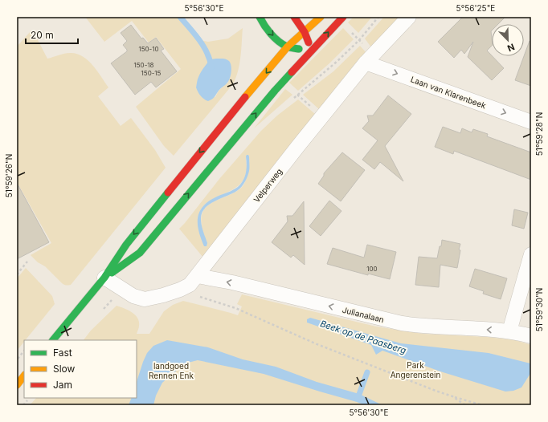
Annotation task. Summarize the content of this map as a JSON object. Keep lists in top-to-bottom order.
{
  "streets": {
    "street": ["Laan van Klarenbeek", "Velperweg", "Julianalaan"]
  },
  "crossings": [
    ["Laan van Klarenbeek", "Velperweg"],
    ["Velperweg", "Julianalaan"]
  ],
  "one_way": ["Laan van Klarenbeek", "Julianalaan"],
  "water": ["Beek op de Paasberg"],
  "parks": ["Park Angerenstein", "landgoed Rennen Enk"],
  "house_numbers": [
    "150-10",
    "150-18",
    "150-15",
    "100"
  ],
  "legend": ["Fast", "Slow", "Jam"],
  "scale_bar": "20 m",
  "north": "bottom right",
  "coordinates": [
    "5°56'30\"E",
    "5°56'25\"E",
    "51°59'28\"N",
    "51°59'26\"N",
    "51°59'30\"N"
  ]
}
